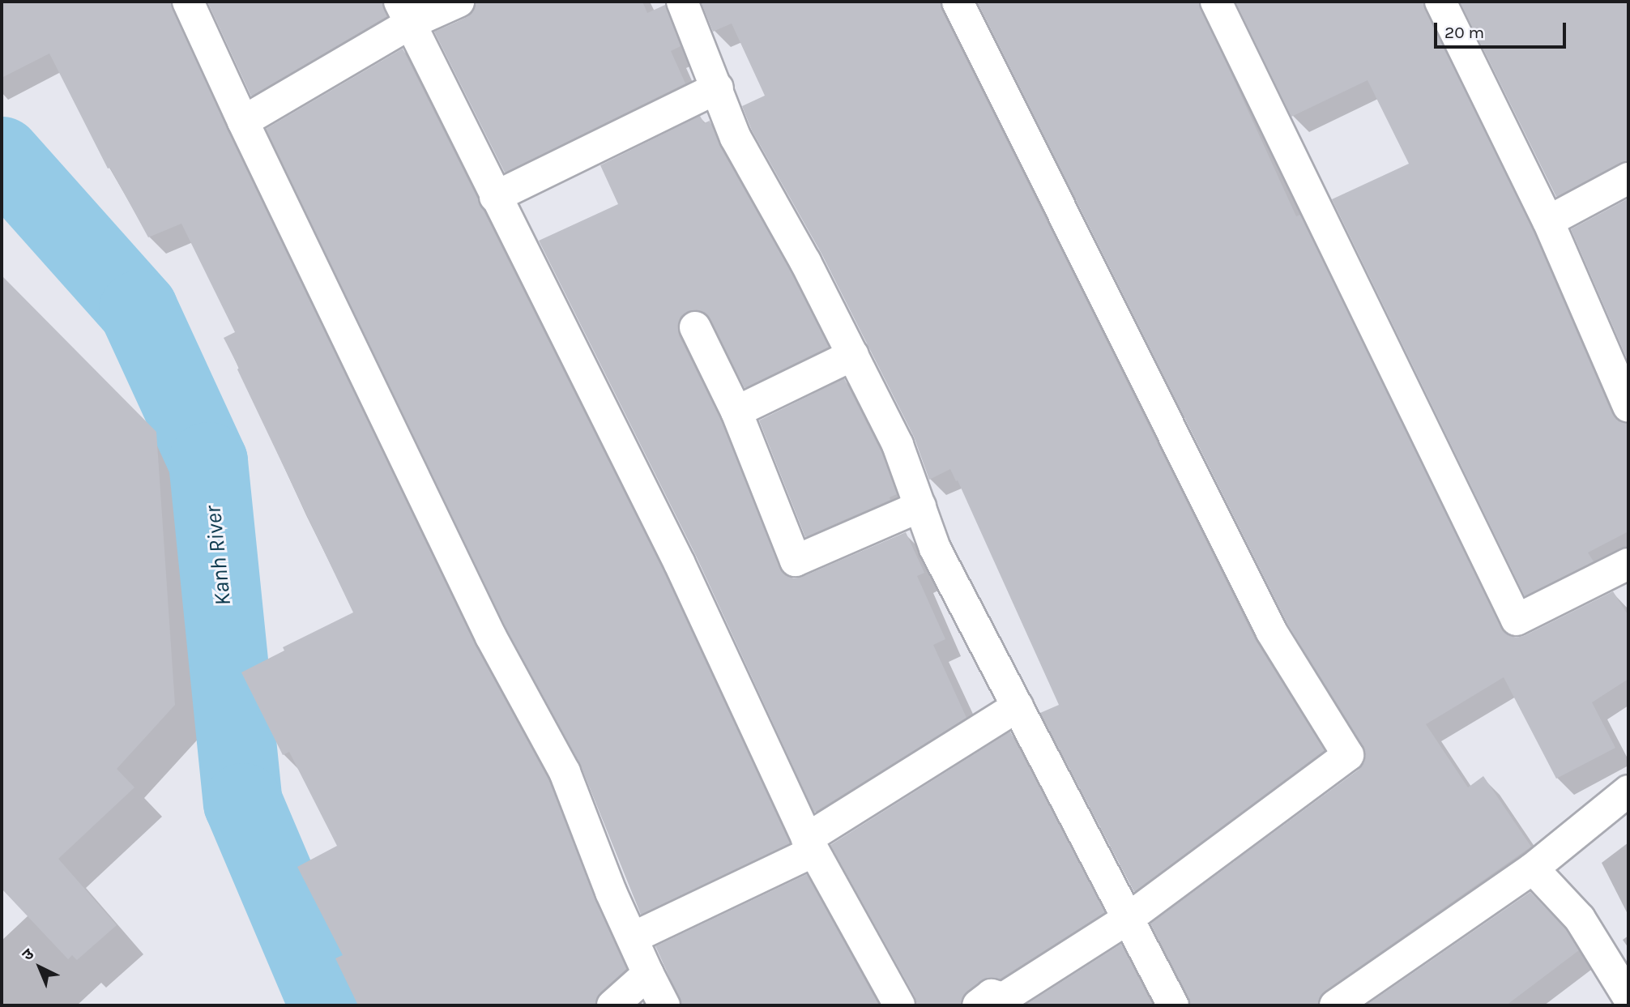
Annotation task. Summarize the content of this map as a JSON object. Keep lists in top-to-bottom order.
{
  "water": ["Kanh River"],
  "scale_bar": "20 m",
  "north": "top left"
}
